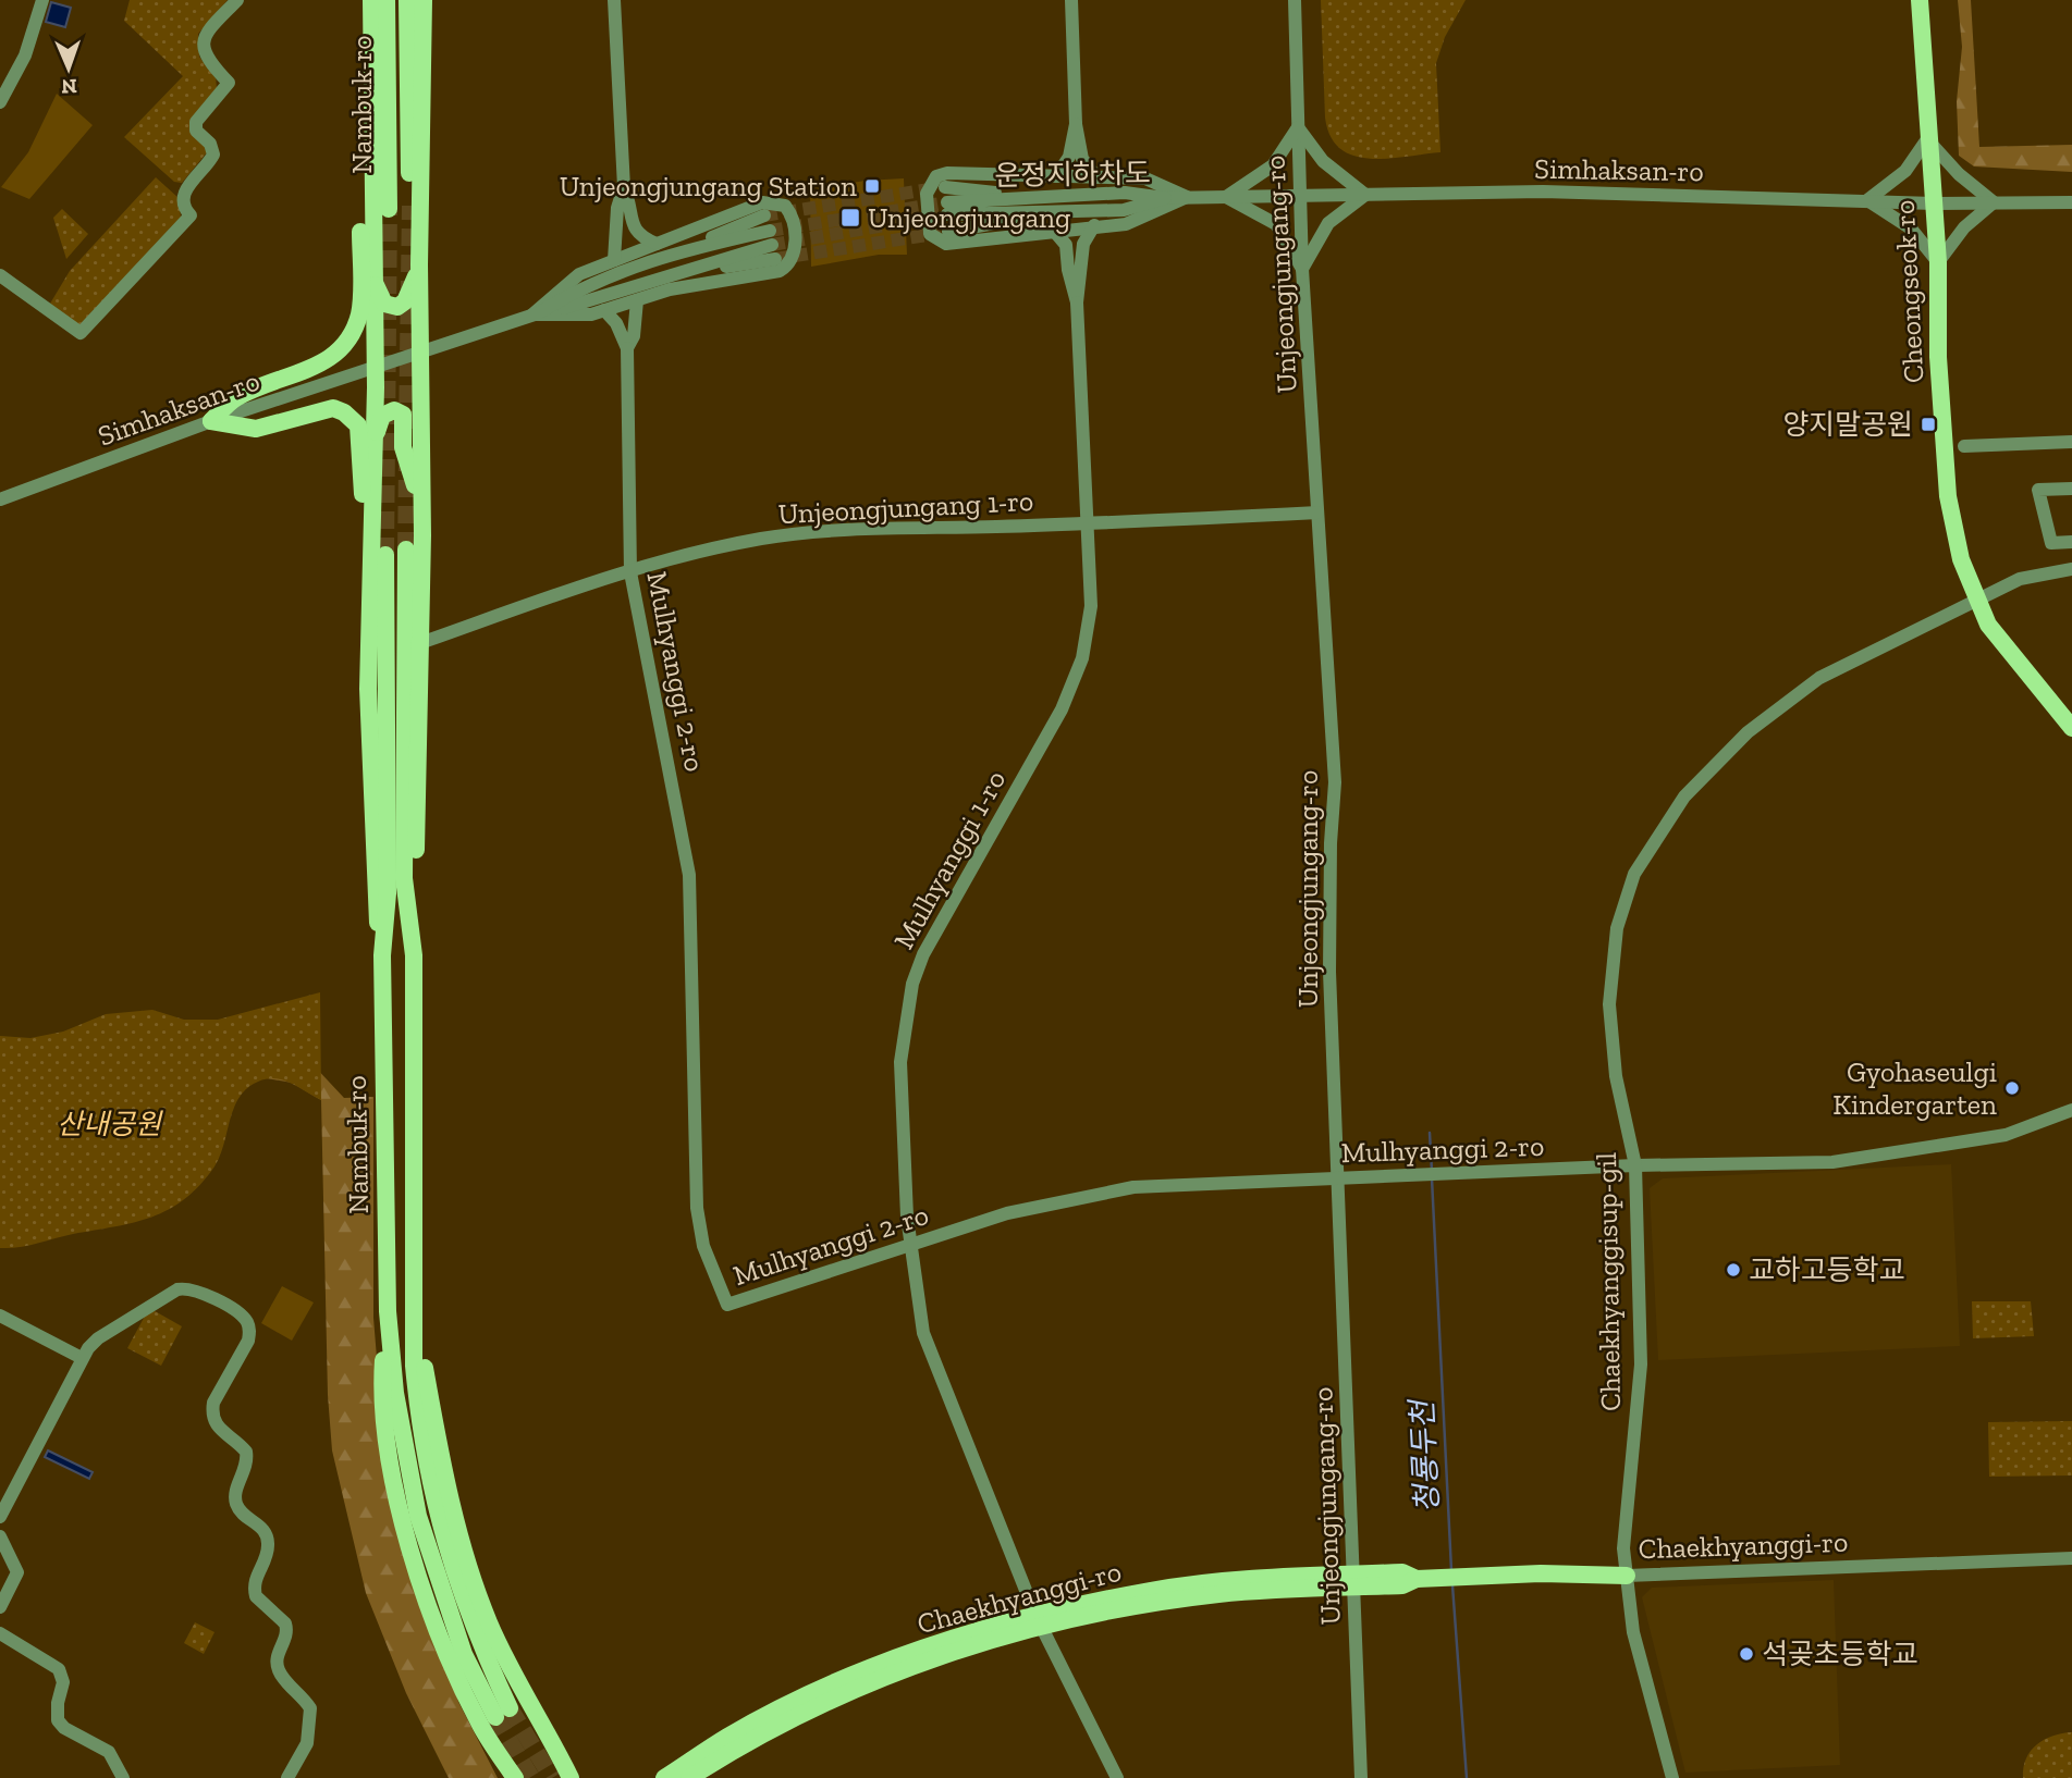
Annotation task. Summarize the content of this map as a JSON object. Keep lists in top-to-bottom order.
{
  "streets": {
    "main road": ["Nambuk-ro", "Cheongseok-ro", "Chaekhyanggi-ro"],
    "street": [
      "Simhaksan-ro",
      "운정지하차도",
      "Unjeongjungang-ro",
      "Unjeongjungang 1-ro",
      "Mulhyanggi 2-ro",
      "Mulhyanggi 1-ro",
      "Chaekhyanggisup-gil"
    ]
  },
  "crossings": [
    ["Simhaksan-ro", "운정지하차도"],
    ["Simhaksan-ro", "Unjeongjungang-ro"],
    ["Simhaksan-ro", "Cheongseok-ro"],
    ["Unjeongjungang-ro", "Unjeongjungang 1-ro"],
    ["Unjeongjungang-ro", "Mulhyanggi 2-ro"],
    ["Unjeongjungang-ro", "Chaekhyanggi-ro"],
    ["Cheongseok-ro", "Chaekhyanggisup-gil"],
    ["Unjeongjungang 1-ro", "Mulhyanggi 2-ro"],
    ["Unjeongjungang 1-ro", "Mulhyanggi 1-ro"],
    ["Mulhyanggi 2-ro", "Mulhyanggi 1-ro"],
    ["Mulhyanggi 2-ro", "Chaekhyanggisup-gil"],
    ["Mulhyanggi 1-ro", "Chaekhyanggi-ro"],
    ["Chaekhyanggisup-gil", "Chaekhyanggi-ro"]
  ],
  "water": ["청룡두천"],
  "parks": ["산내공원"],
  "places": {
    "transit": ["Unjeongjungang Station", "Unjeongjungang", "양지말공원"],
    "other": ["Gyohaseulgi Kindergarten", "교하고등학교", "석곶초등학교"]
  },
  "north": "bottom"
}
